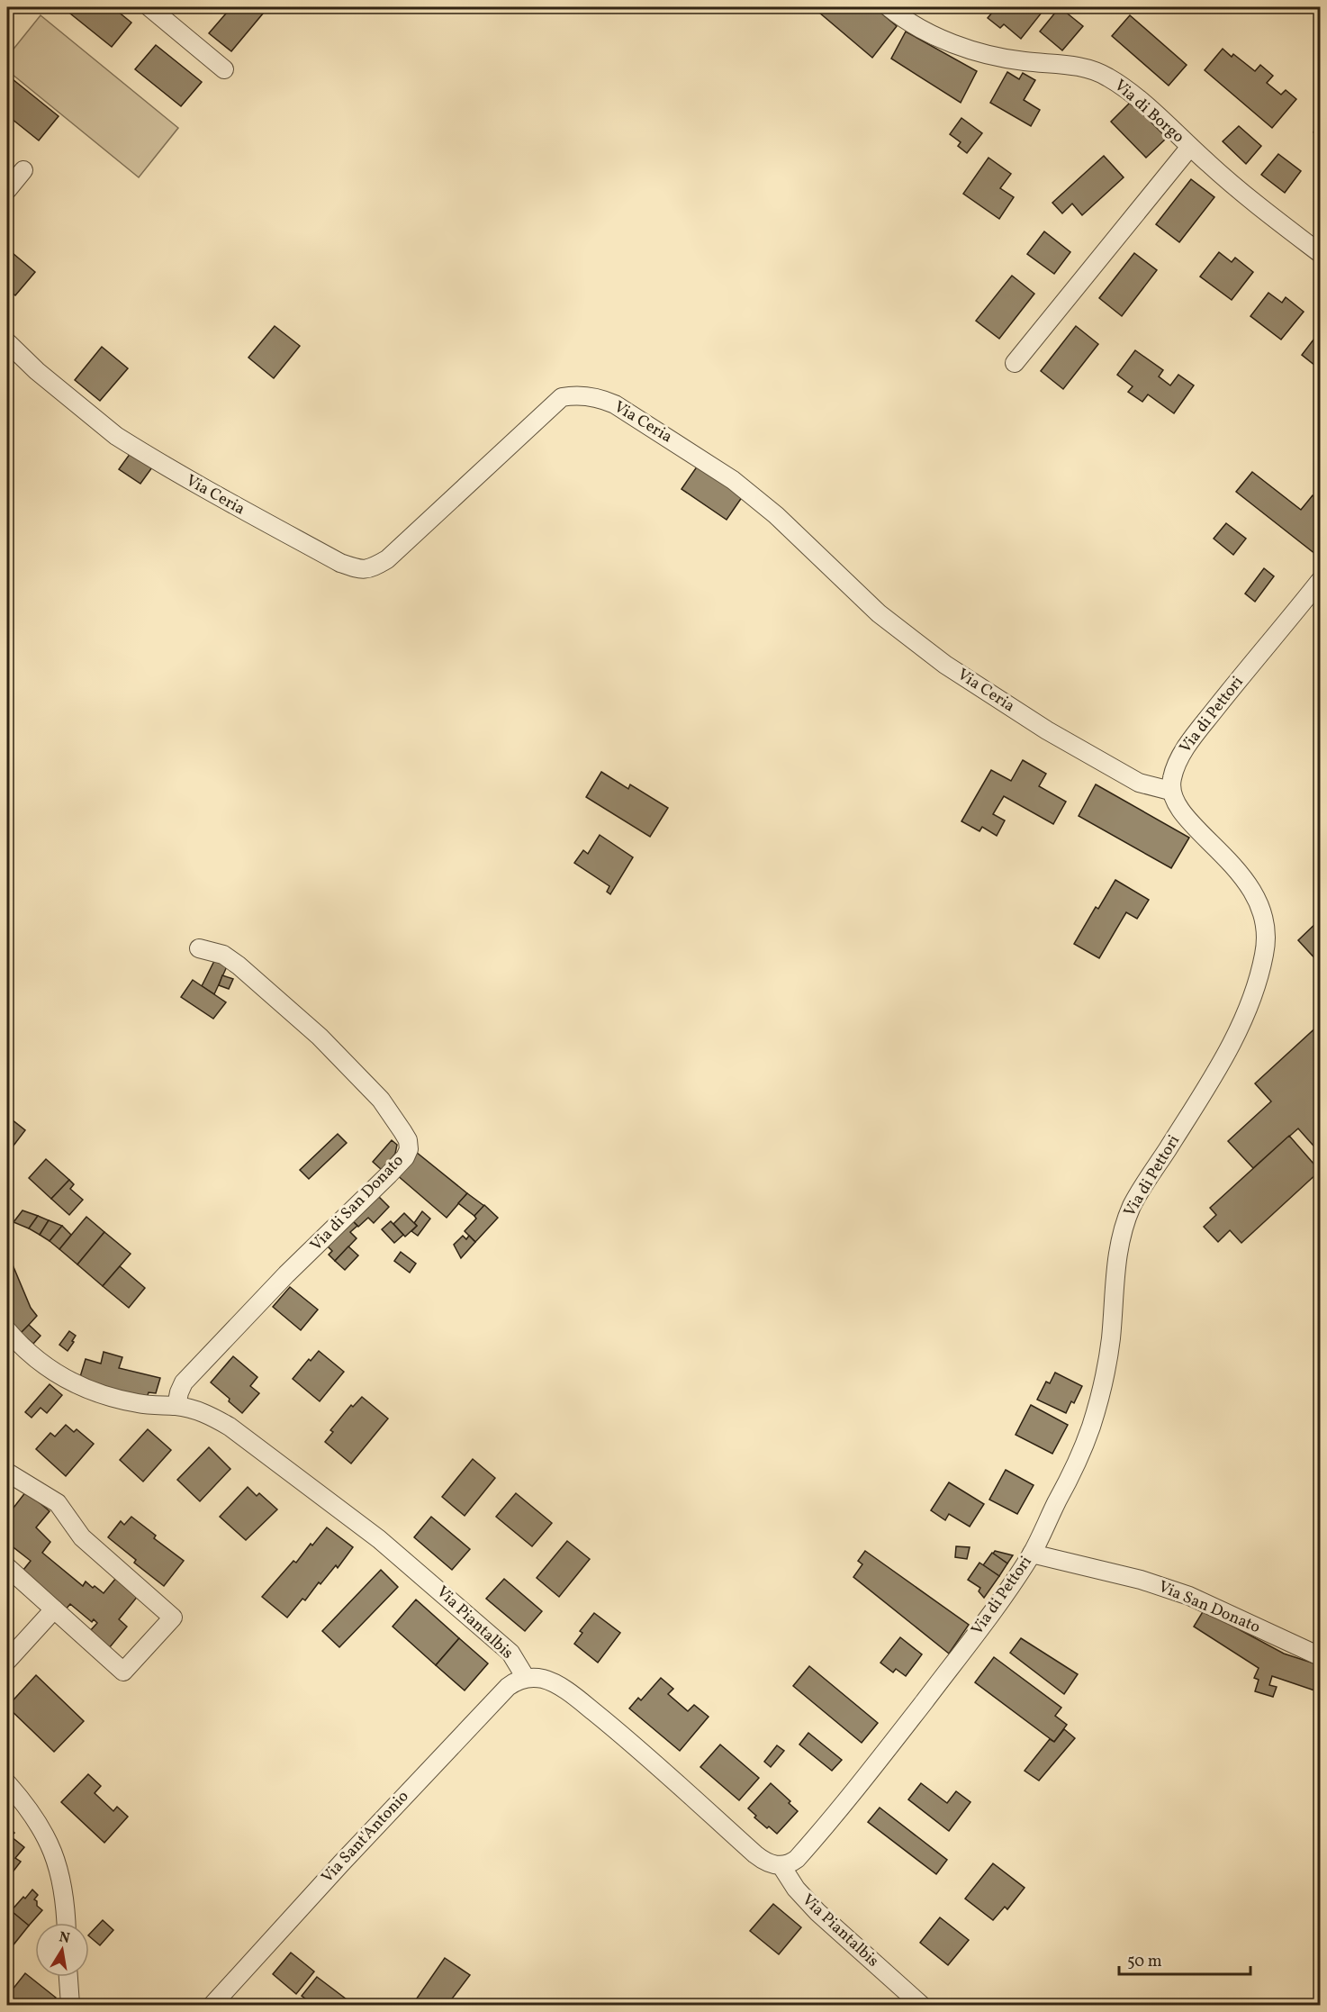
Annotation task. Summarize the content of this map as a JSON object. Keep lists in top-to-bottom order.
{
  "streets": {
    "street": [
      "Via di Borgo",
      "Via Ceria",
      "Via di Pettori",
      "Via di San Donato",
      "Via San Donato",
      "Via Piantalbis",
      "Via Sant'Antonio"
    ]
  },
  "crossings": [
    ["Via Ceria", "Via di Pettori"],
    ["Via di Pettori", "Via San Donato"],
    ["Via di Pettori", "Via Piantalbis"],
    ["Via di San Donato", "Via Piantalbis"],
    ["Via Piantalbis", "Via Sant'Antonio"]
  ],
  "scale_bar": "50 m",
  "north": "top"
}
